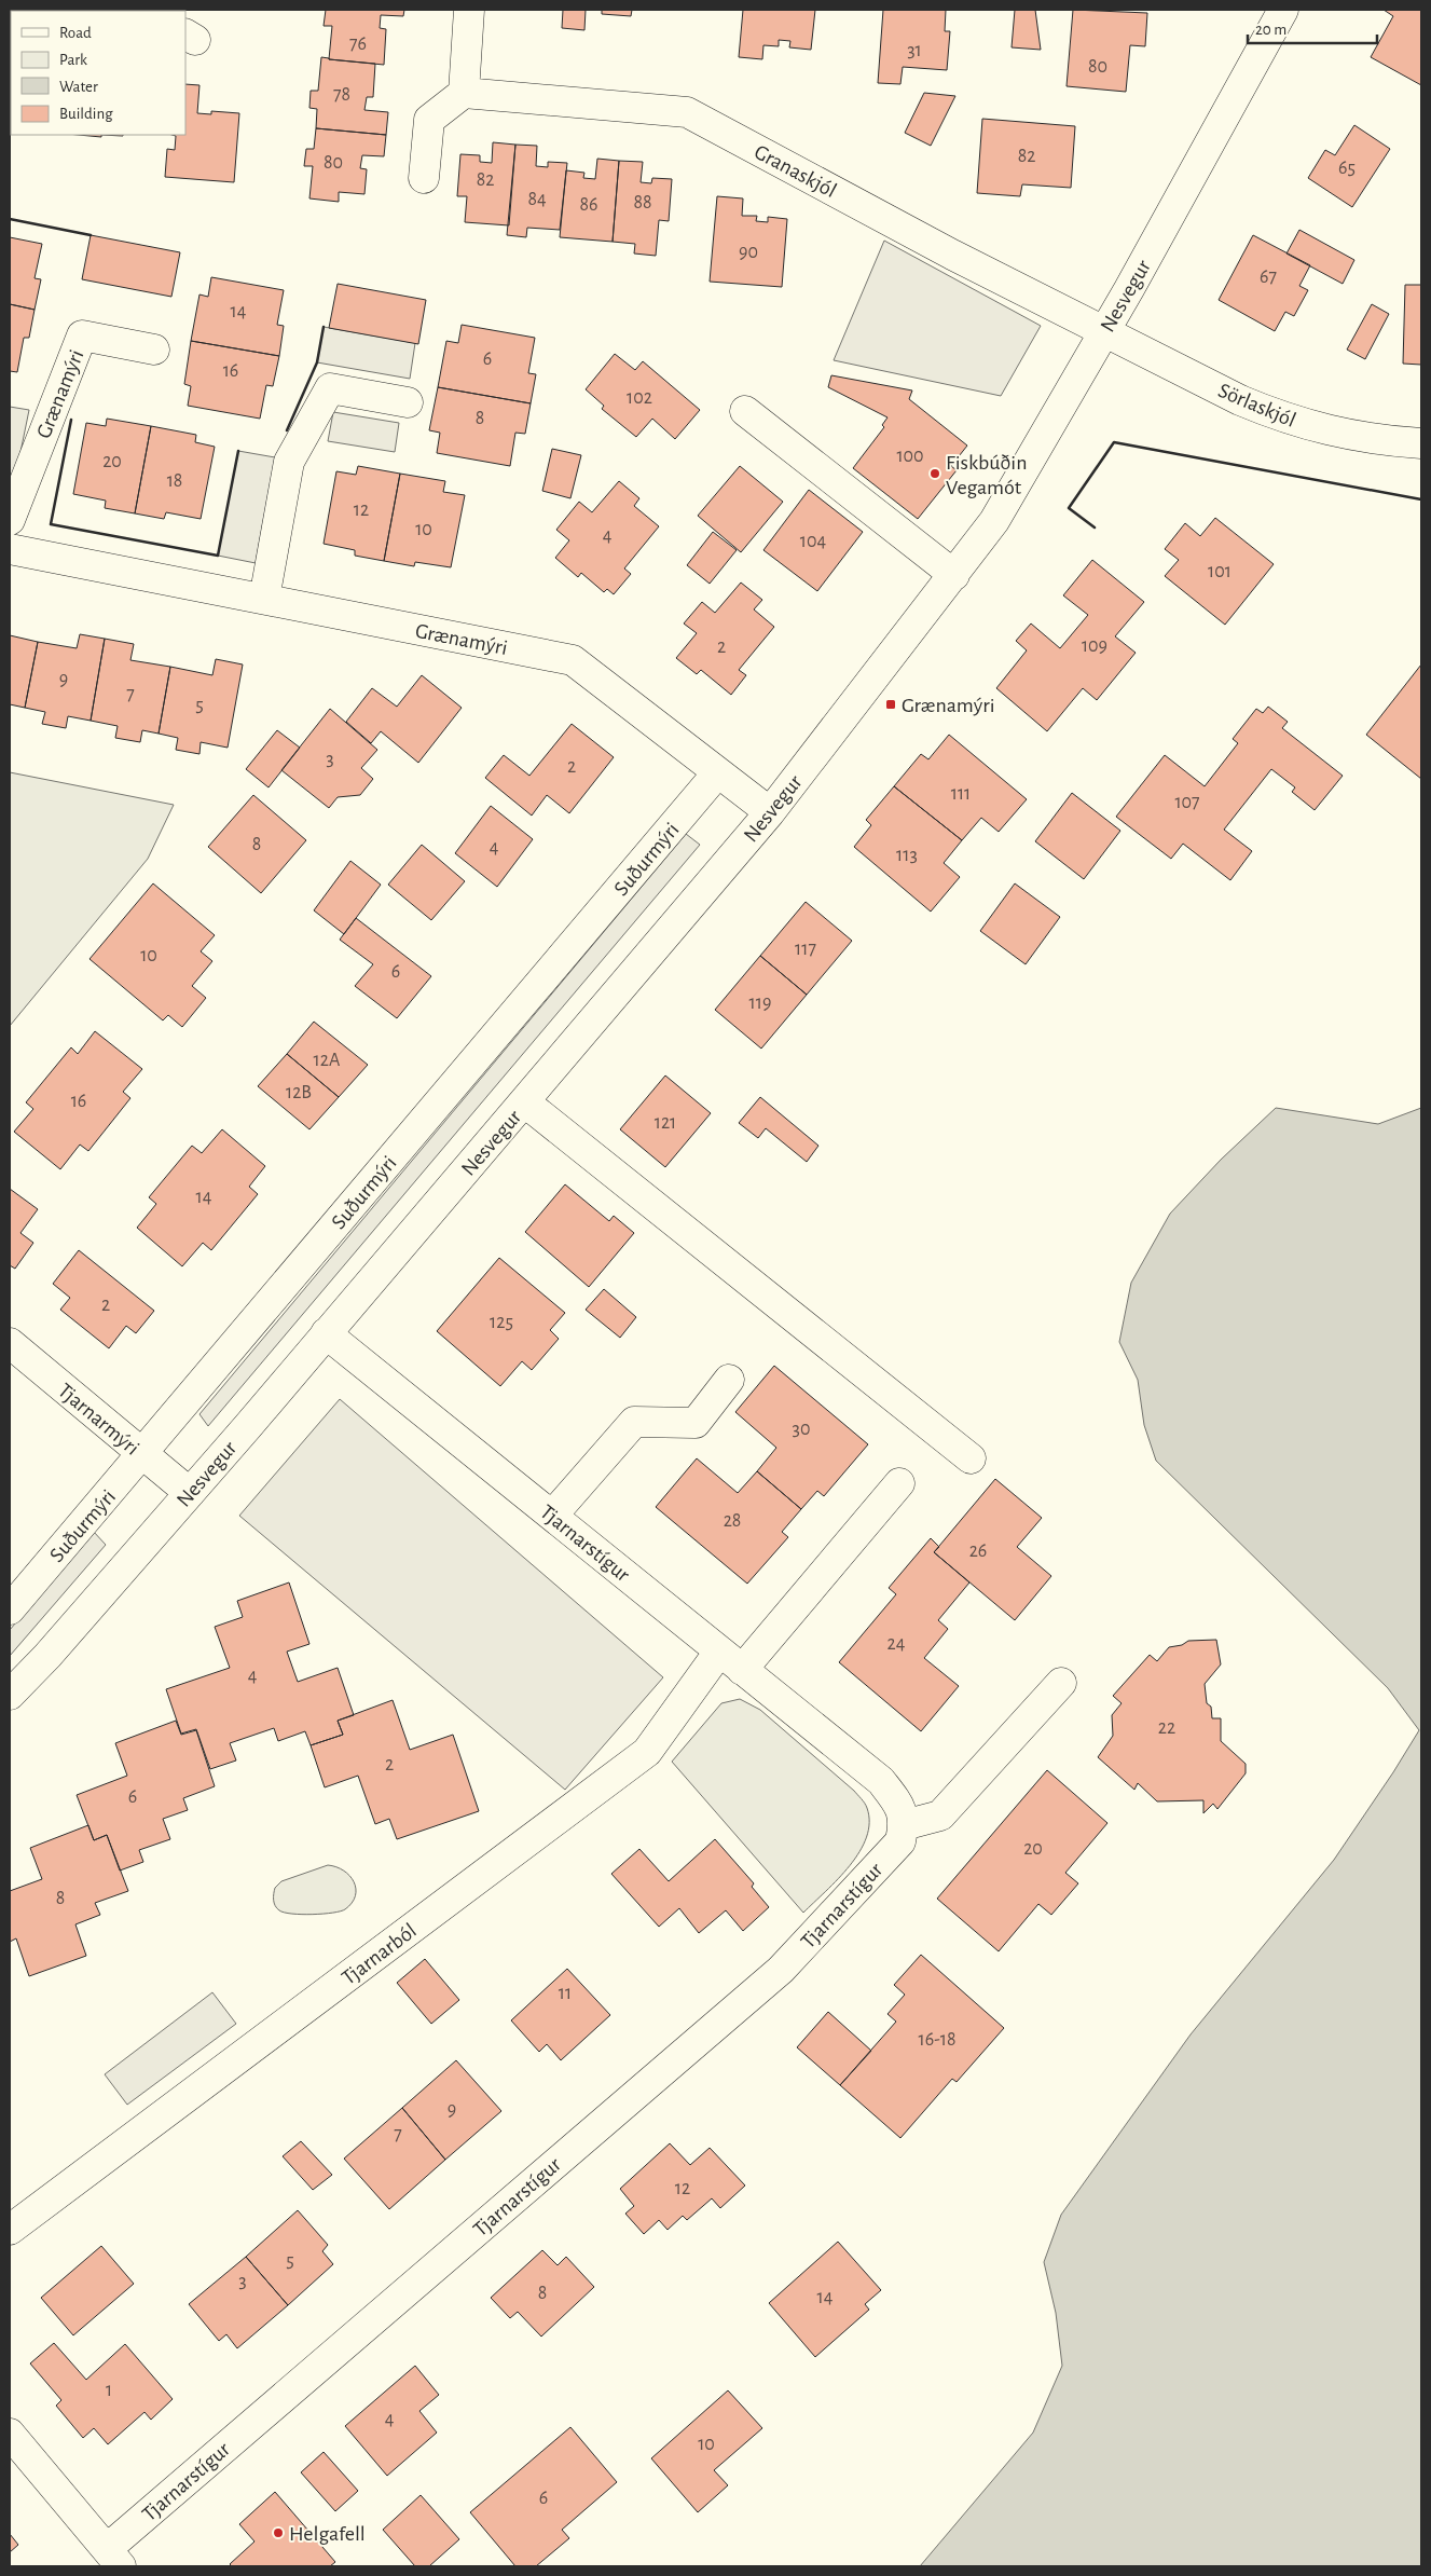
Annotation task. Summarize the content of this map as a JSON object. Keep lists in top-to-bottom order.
{
  "streets": {
    "street": [
      "Granaskjól",
      "Nesvegur",
      "Grænamýri",
      "Sörlaskjól",
      "Suðurmýri",
      "Tjarnarmýri",
      "Tjarnarstígur",
      "Tjarnarból"
    ]
  },
  "crossings": [
    ["Granaskjól", "Nesvegur"],
    ["Granaskjól", "Sörlaskjól"],
    ["Nesvegur", "Grænamýri"],
    ["Nesvegur", "Sörlaskjól"],
    ["Nesvegur", "Tjarnarmýri"],
    ["Nesvegur", "Tjarnarstígur"],
    ["Grænamýri", "Suðurmýri"],
    ["Suðurmýri", "Tjarnarmýri"],
    ["Tjarnarstígur", "Tjarnarból"]
  ],
  "places": {
    "other": ["Fiskbúðin Vegamót", "Helgafell"],
    "transit": ["Grænamýri"]
  },
  "house_numbers": [
    "76",
    "31",
    "80",
    "78",
    "82",
    "80",
    "65",
    "82",
    "84",
    "88",
    "86",
    "90",
    "67",
    "14",
    "6",
    "16",
    "102",
    "8",
    "100",
    "20",
    "18",
    "12",
    "10",
    "4",
    "104",
    "101",
    "109",
    "2",
    "9",
    "7",
    "5",
    "3",
    "2",
    "111",
    "107",
    "8",
    "4",
    "113",
    "117",
    "10",
    "6",
    "119",
    "12A",
    "12B",
    "16",
    "121",
    "14",
    "2",
    "125",
    "30",
    "28",
    "26",
    "24",
    "4",
    "22",
    "2",
    "6",
    "20",
    "8",
    "11",
    "16-18",
    "9",
    "7",
    "12",
    "5",
    "3",
    "8",
    "14",
    "1",
    "4",
    "10",
    "6"
  ],
  "legend": [
    "Road",
    "Park",
    "Water",
    "Building"
  ],
  "scale_bar": "20 m"
}
